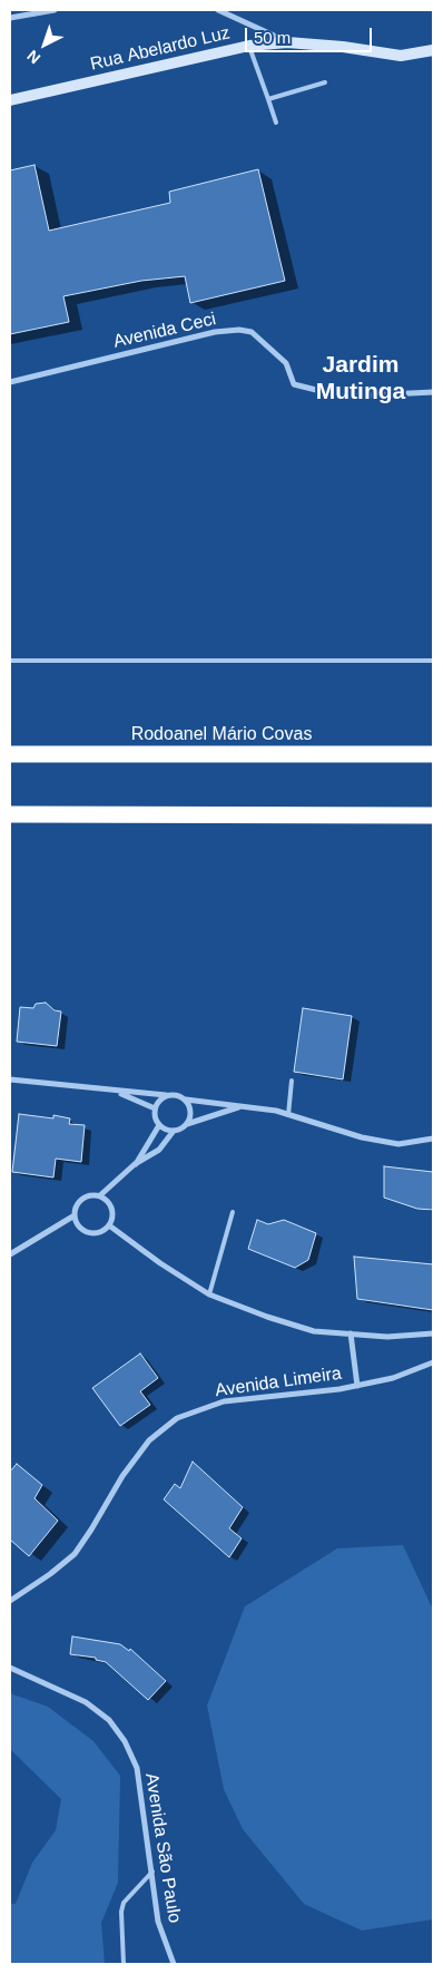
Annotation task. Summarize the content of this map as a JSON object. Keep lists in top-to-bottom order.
{
  "streets": {
    "highway": ["Rodoanel Mário Covas"],
    "main road": ["Rua Abelardo Luz"],
    "street": ["Avenida Ceci", "Avenida Limeira", "Avenida São Paulo"]
  },
  "districts": ["Jardim Mutinga"],
  "scale_bar": "50 m",
  "north": "bottom left"
}
